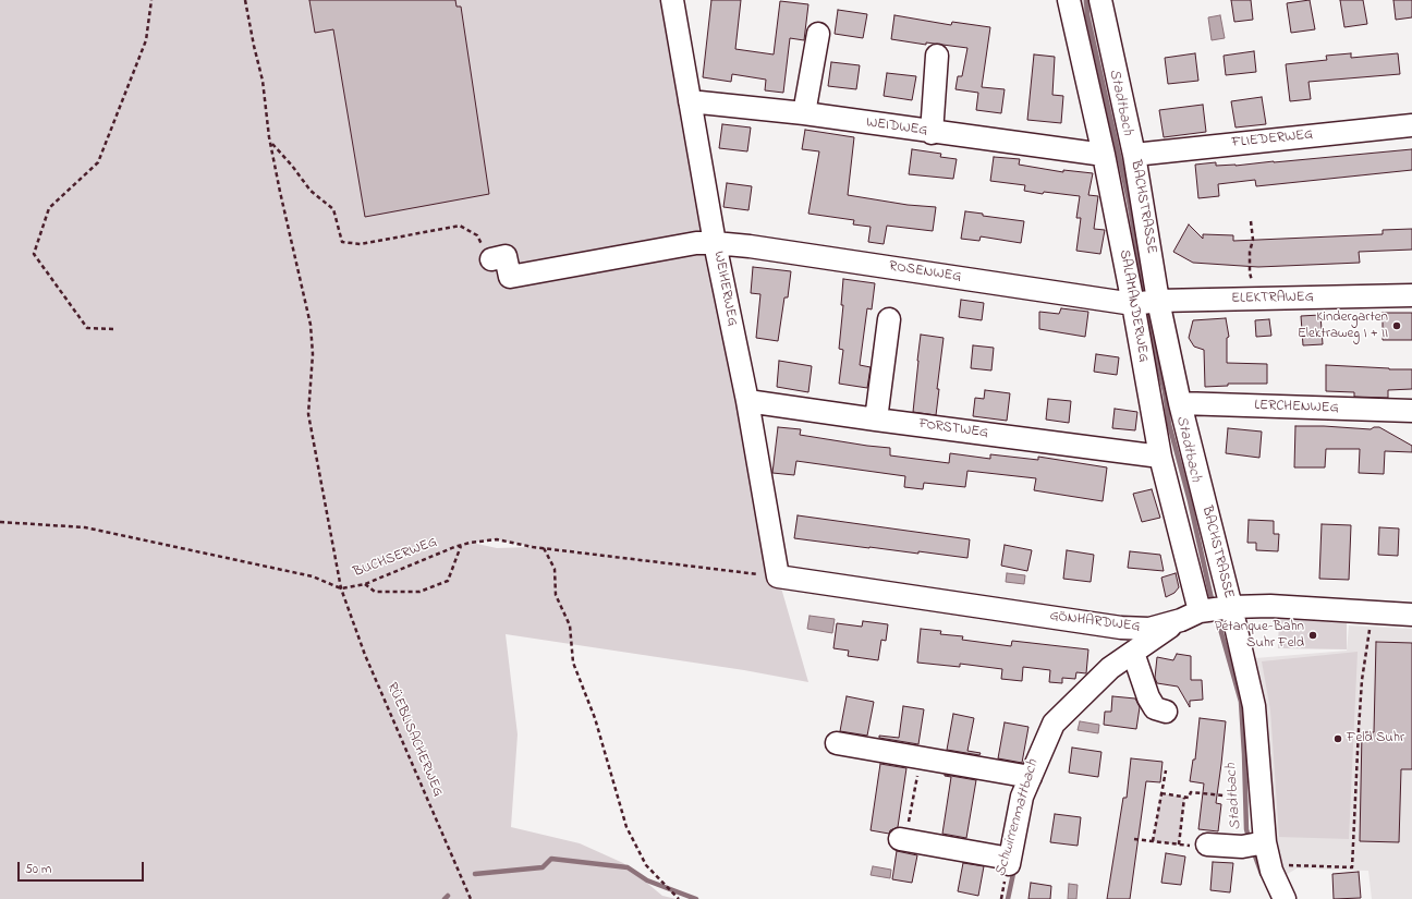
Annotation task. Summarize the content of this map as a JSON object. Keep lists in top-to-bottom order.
{
  "streets": {
    "street": [
      "WEIDWEG",
      "FLIEDERWEG",
      "BACHSTRASSE",
      "ROSENWEG",
      "WEIHERWEG",
      "ELEKTRAWEG",
      "SALAMANDERWEG",
      "LERCHENWEG",
      "FORSTWEG",
      "GÖNHARDWEG"
    ],
    "path": ["BUCHSERWEG", "RÜEBLISACHERWEG"]
  },
  "crossings": [
    ["WEIDWEG", "WEIHERWEG"],
    ["WEIDWEG", "SALAMANDERWEG"],
    ["FLIEDERWEG", "BACHSTRASSE"],
    ["BACHSTRASSE", "ELEKTRAWEG"],
    ["BACHSTRASSE", "LERCHENWEG"],
    ["BACHSTRASSE", "GÖNHARDWEG"],
    ["ROSENWEG", "WEIHERWEG"],
    ["ROSENWEG", "ELEKTRAWEG"],
    ["ROSENWEG", "SALAMANDERWEG"],
    ["WEIHERWEG", "FORSTWEG"],
    ["WEIHERWEG", "BUCHSERWEG"],
    ["WEIHERWEG", "GÖNHARDWEG"],
    ["ELEKTRAWEG", "SALAMANDERWEG"],
    ["SALAMANDERWEG", "FORSTWEG"],
    ["SALAMANDERWEG", "GÖNHARDWEG"],
    ["BUCHSERWEG", "GÖNHARDWEG"],
    ["BUCHSERWEG", "RÜEBLISACHERWEG"]
  ],
  "water": ["Stadtbach", "Schwirrenmattbach"],
  "places": ["Kindergarten Elektraweg I + II", "Pétanque-Bahn Suhr Feld", "Feld Suhr"],
  "scale_bar": "50 m"
}
